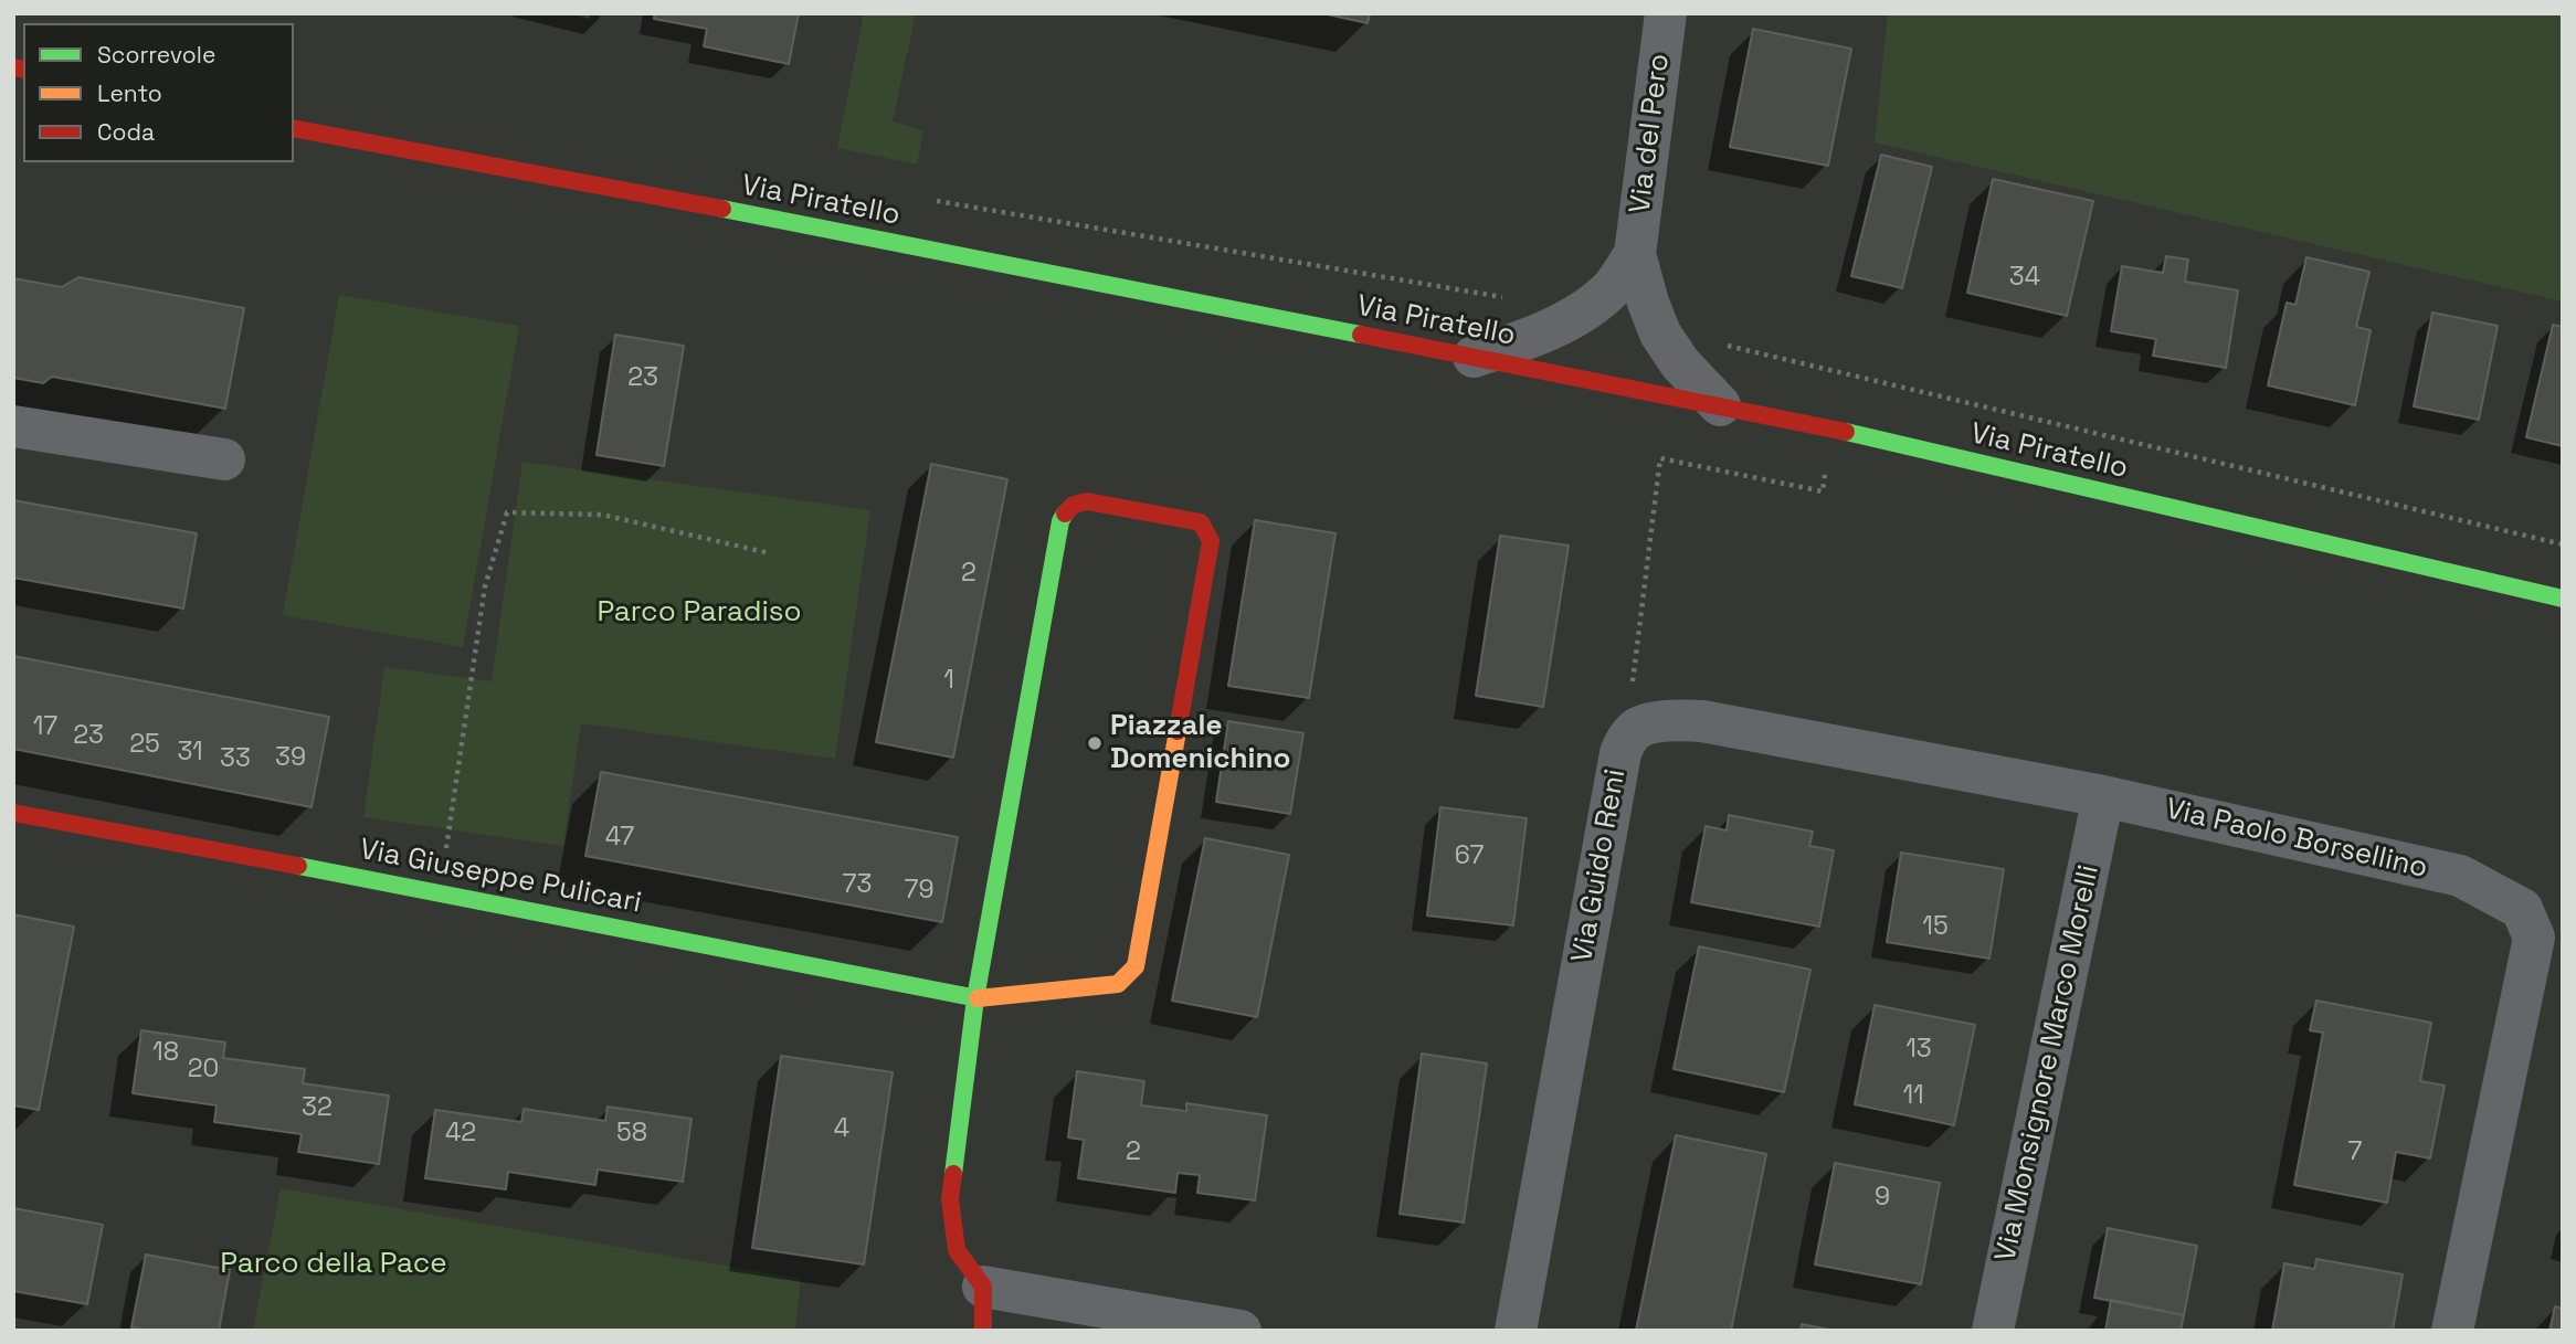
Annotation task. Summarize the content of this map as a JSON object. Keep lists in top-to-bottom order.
{
  "streets": {
    "street": [
      "Via del Pero",
      "Via Piratello",
      "Via Paolo Borsellino",
      "Via Guido Reni",
      "Via Giuseppe Pulicari",
      "Via Monsignore Marco Morelli"
    ]
  },
  "crossings": [
    ["Via del Pero", "Via Piratello"],
    ["Via Paolo Borsellino", "Via Guido Reni"],
    ["Via Paolo Borsellino", "Via Monsignore Marco Morelli"]
  ],
  "parks": ["Parco Paradiso", "Parco della Pace"],
  "places": ["Piazzale Domenichino"],
  "house_numbers": [
    "34",
    "23",
    "2",
    "1",
    "17",
    "23",
    "25",
    "31",
    "39",
    "33",
    "47",
    "67",
    "73",
    "79",
    "15",
    "13",
    "18",
    "20",
    "11",
    "32",
    "4",
    "42",
    "58",
    "2",
    "7",
    "9"
  ],
  "legend": ["Scorrevole", "Lento", "Coda"]
}
